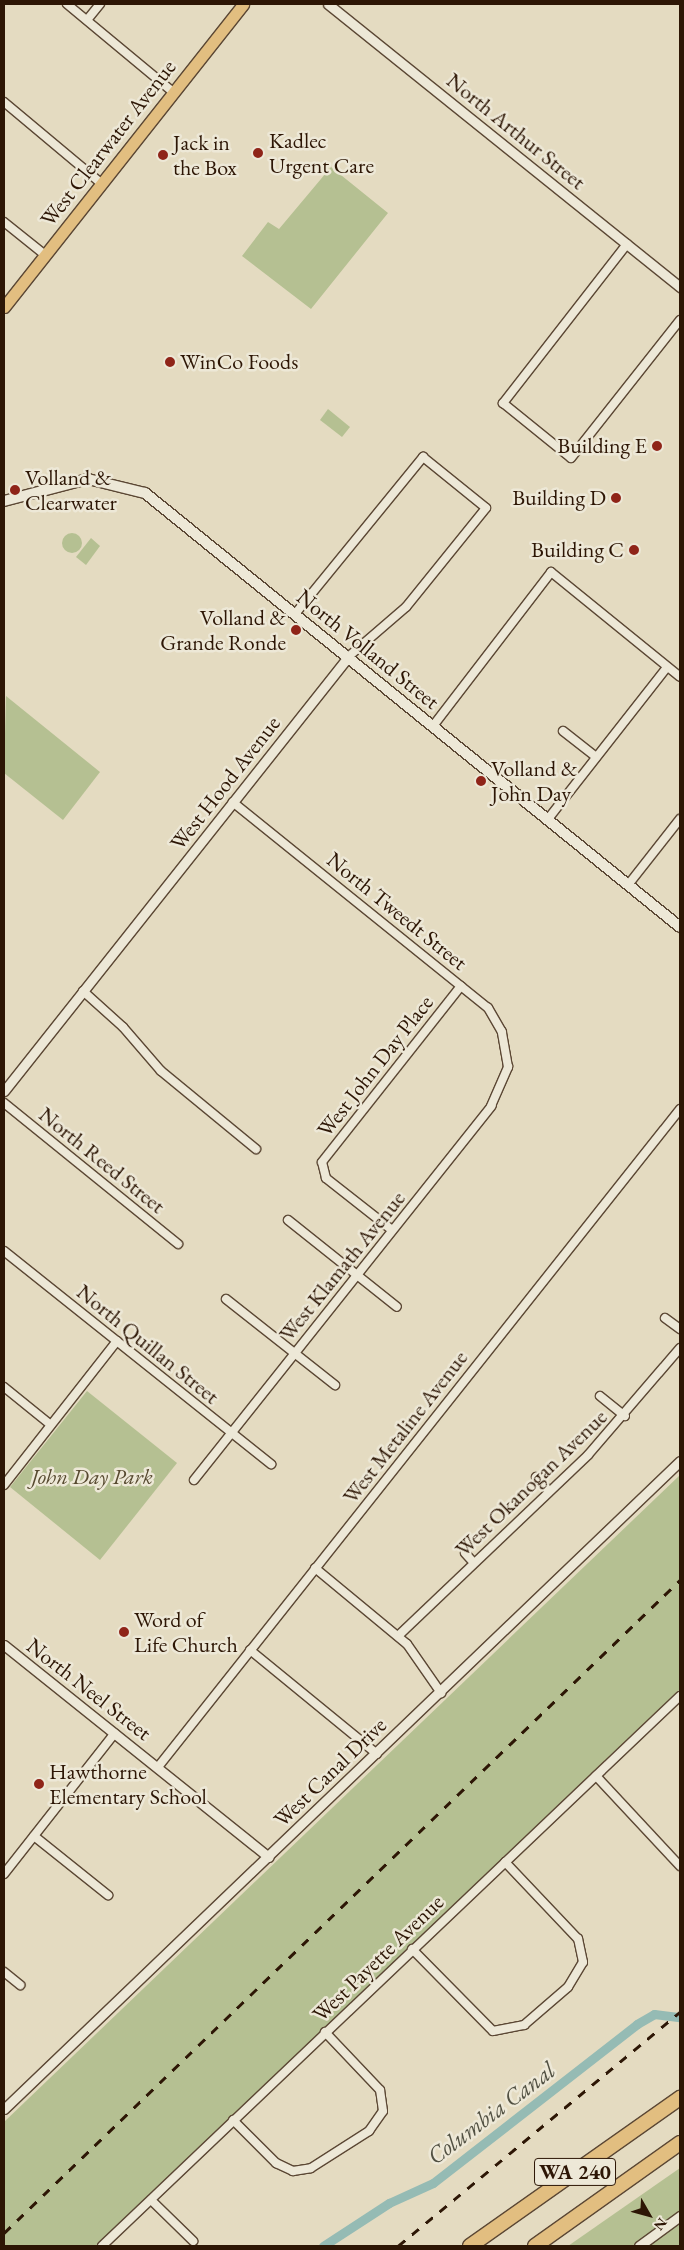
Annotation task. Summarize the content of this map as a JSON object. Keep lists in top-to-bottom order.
{
  "streets": {
    "highway": ["WA 240"],
    "main road": ["West Clearwater Avenue", "North Volland Street"],
    "street": [
      "North Arthur Street",
      "West Hood Avenue",
      "North Tweedt Street",
      "West John Day Place",
      "North Reed Street",
      "West Klamath Avenue",
      "North Quillan Street",
      "West Metaline Avenue",
      "West Okanogan Avenue",
      "North Neel Street",
      "West Canal Drive",
      "West Payette Avenue"
    ]
  },
  "crossings": [
    ["North Volland Street", "West Hood Avenue"],
    ["West Hood Avenue", "North Tweedt Street"],
    ["North Tweedt Street", "West John Day Place"],
    ["North Tweedt Street", "West Klamath Avenue"],
    ["West John Day Place", "West Klamath Avenue"],
    ["West Klamath Avenue", "North Quillan Street"],
    ["West Metaline Avenue", "North Neel Street"],
    ["North Neel Street", "West Canal Drive"]
  ],
  "water": ["Columbia Canal"],
  "parks": ["John Day Park"],
  "places": [
    "Kadlec Urgent Care",
    "Jack in the Box",
    "WinCo Foods",
    "Building E",
    "Volland & Clearwater",
    "Building D",
    "Building C",
    "Volland & Grande Ronde",
    "Volland & John Day",
    "Word of Life Church",
    "Hawthorne Elementary School"
  ],
  "north": "bottom right"
}
